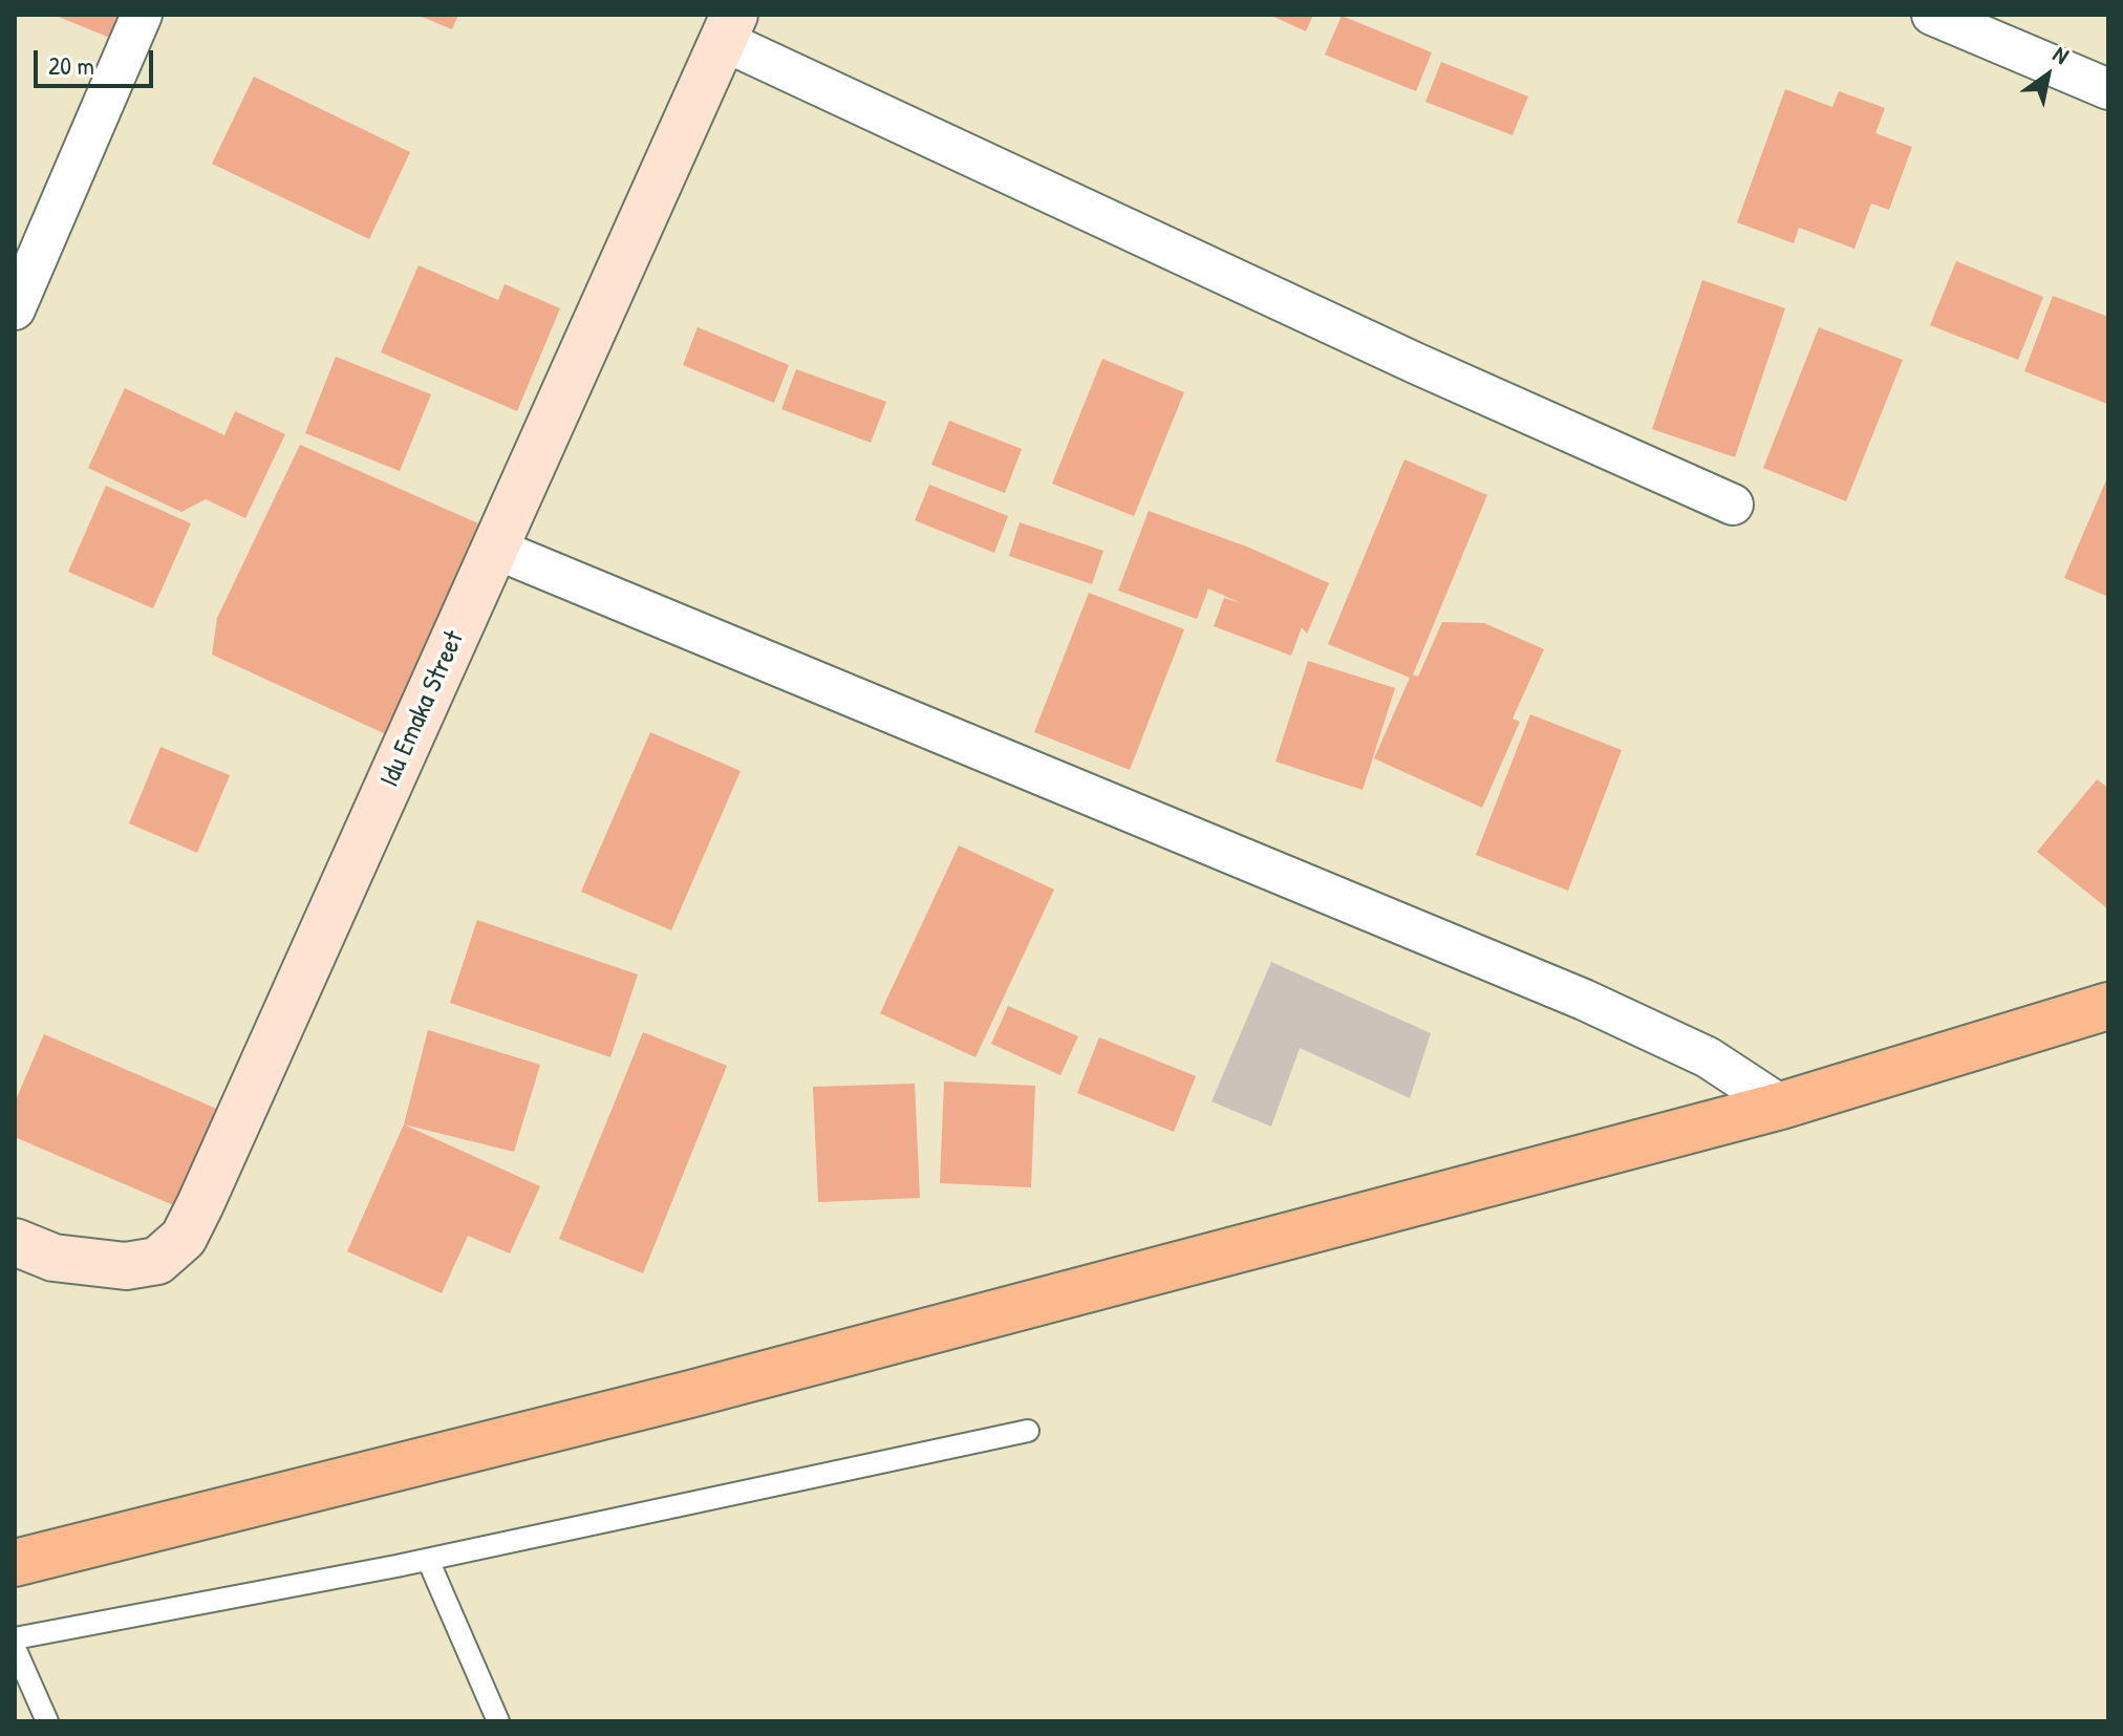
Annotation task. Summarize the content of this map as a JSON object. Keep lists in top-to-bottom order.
{
  "streets": {
    "street": ["Idu Emaka Street"]
  },
  "scale_bar": "20 m",
  "north": "top right"
}
